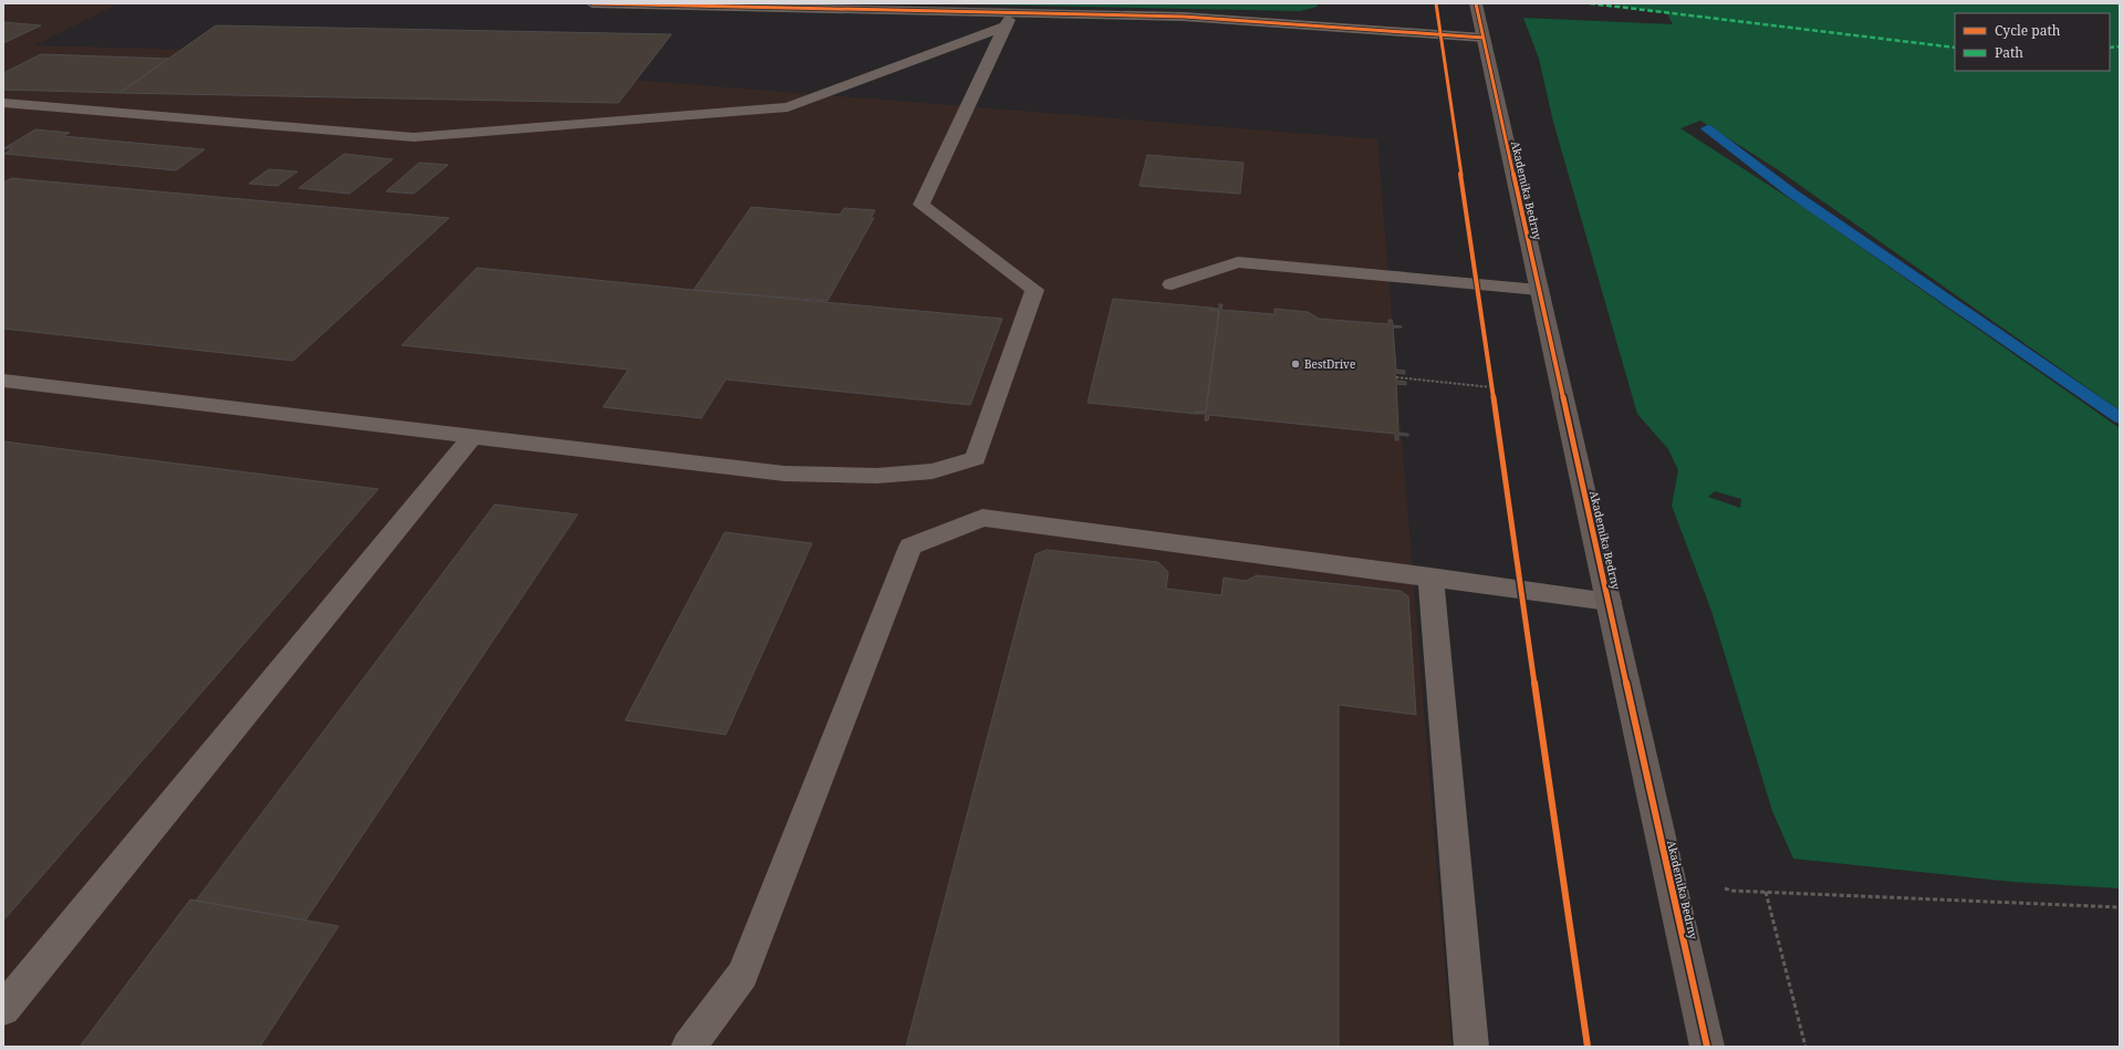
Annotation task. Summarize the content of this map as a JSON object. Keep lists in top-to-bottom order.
{
  "streets": {
    "street": ["Akademika Bedrny"]
  },
  "places": ["BestDrive"],
  "legend": ["Cycle path", "Path"]
}
